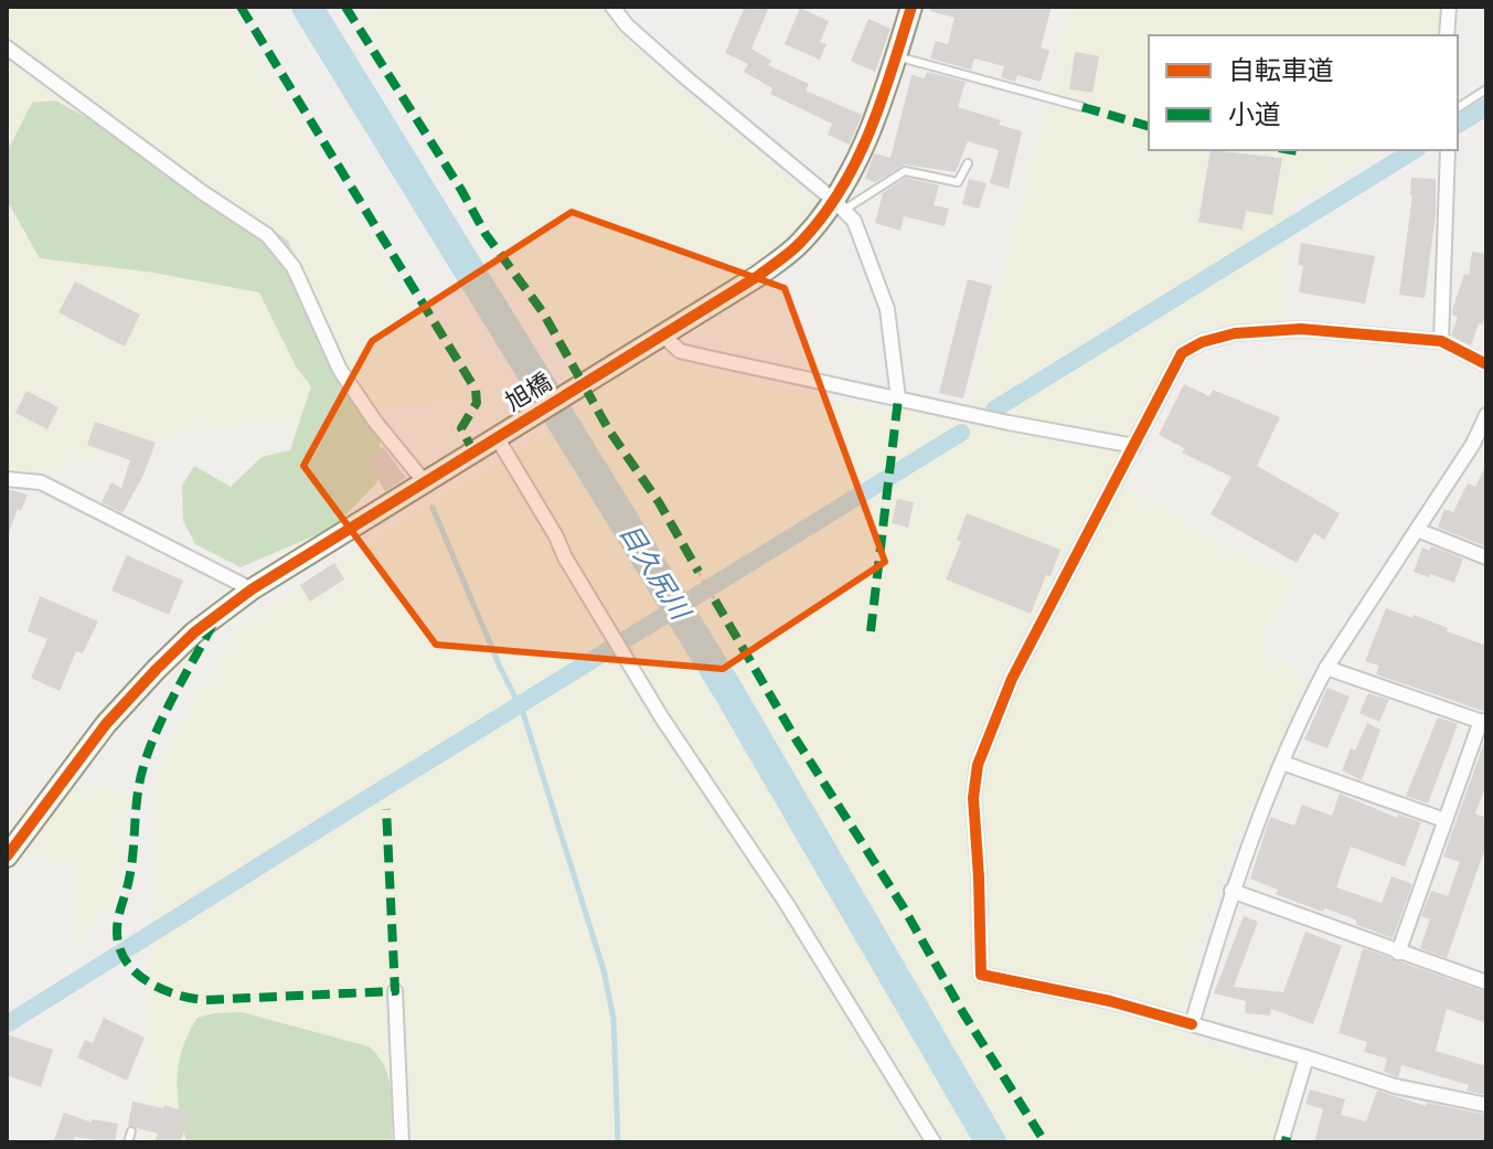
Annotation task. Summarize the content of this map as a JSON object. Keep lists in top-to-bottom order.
{
  "streets": {
    "street": ["旭橋"]
  },
  "water": ["目久尻川"],
  "legend": ["自転車道", "小道"]
}
